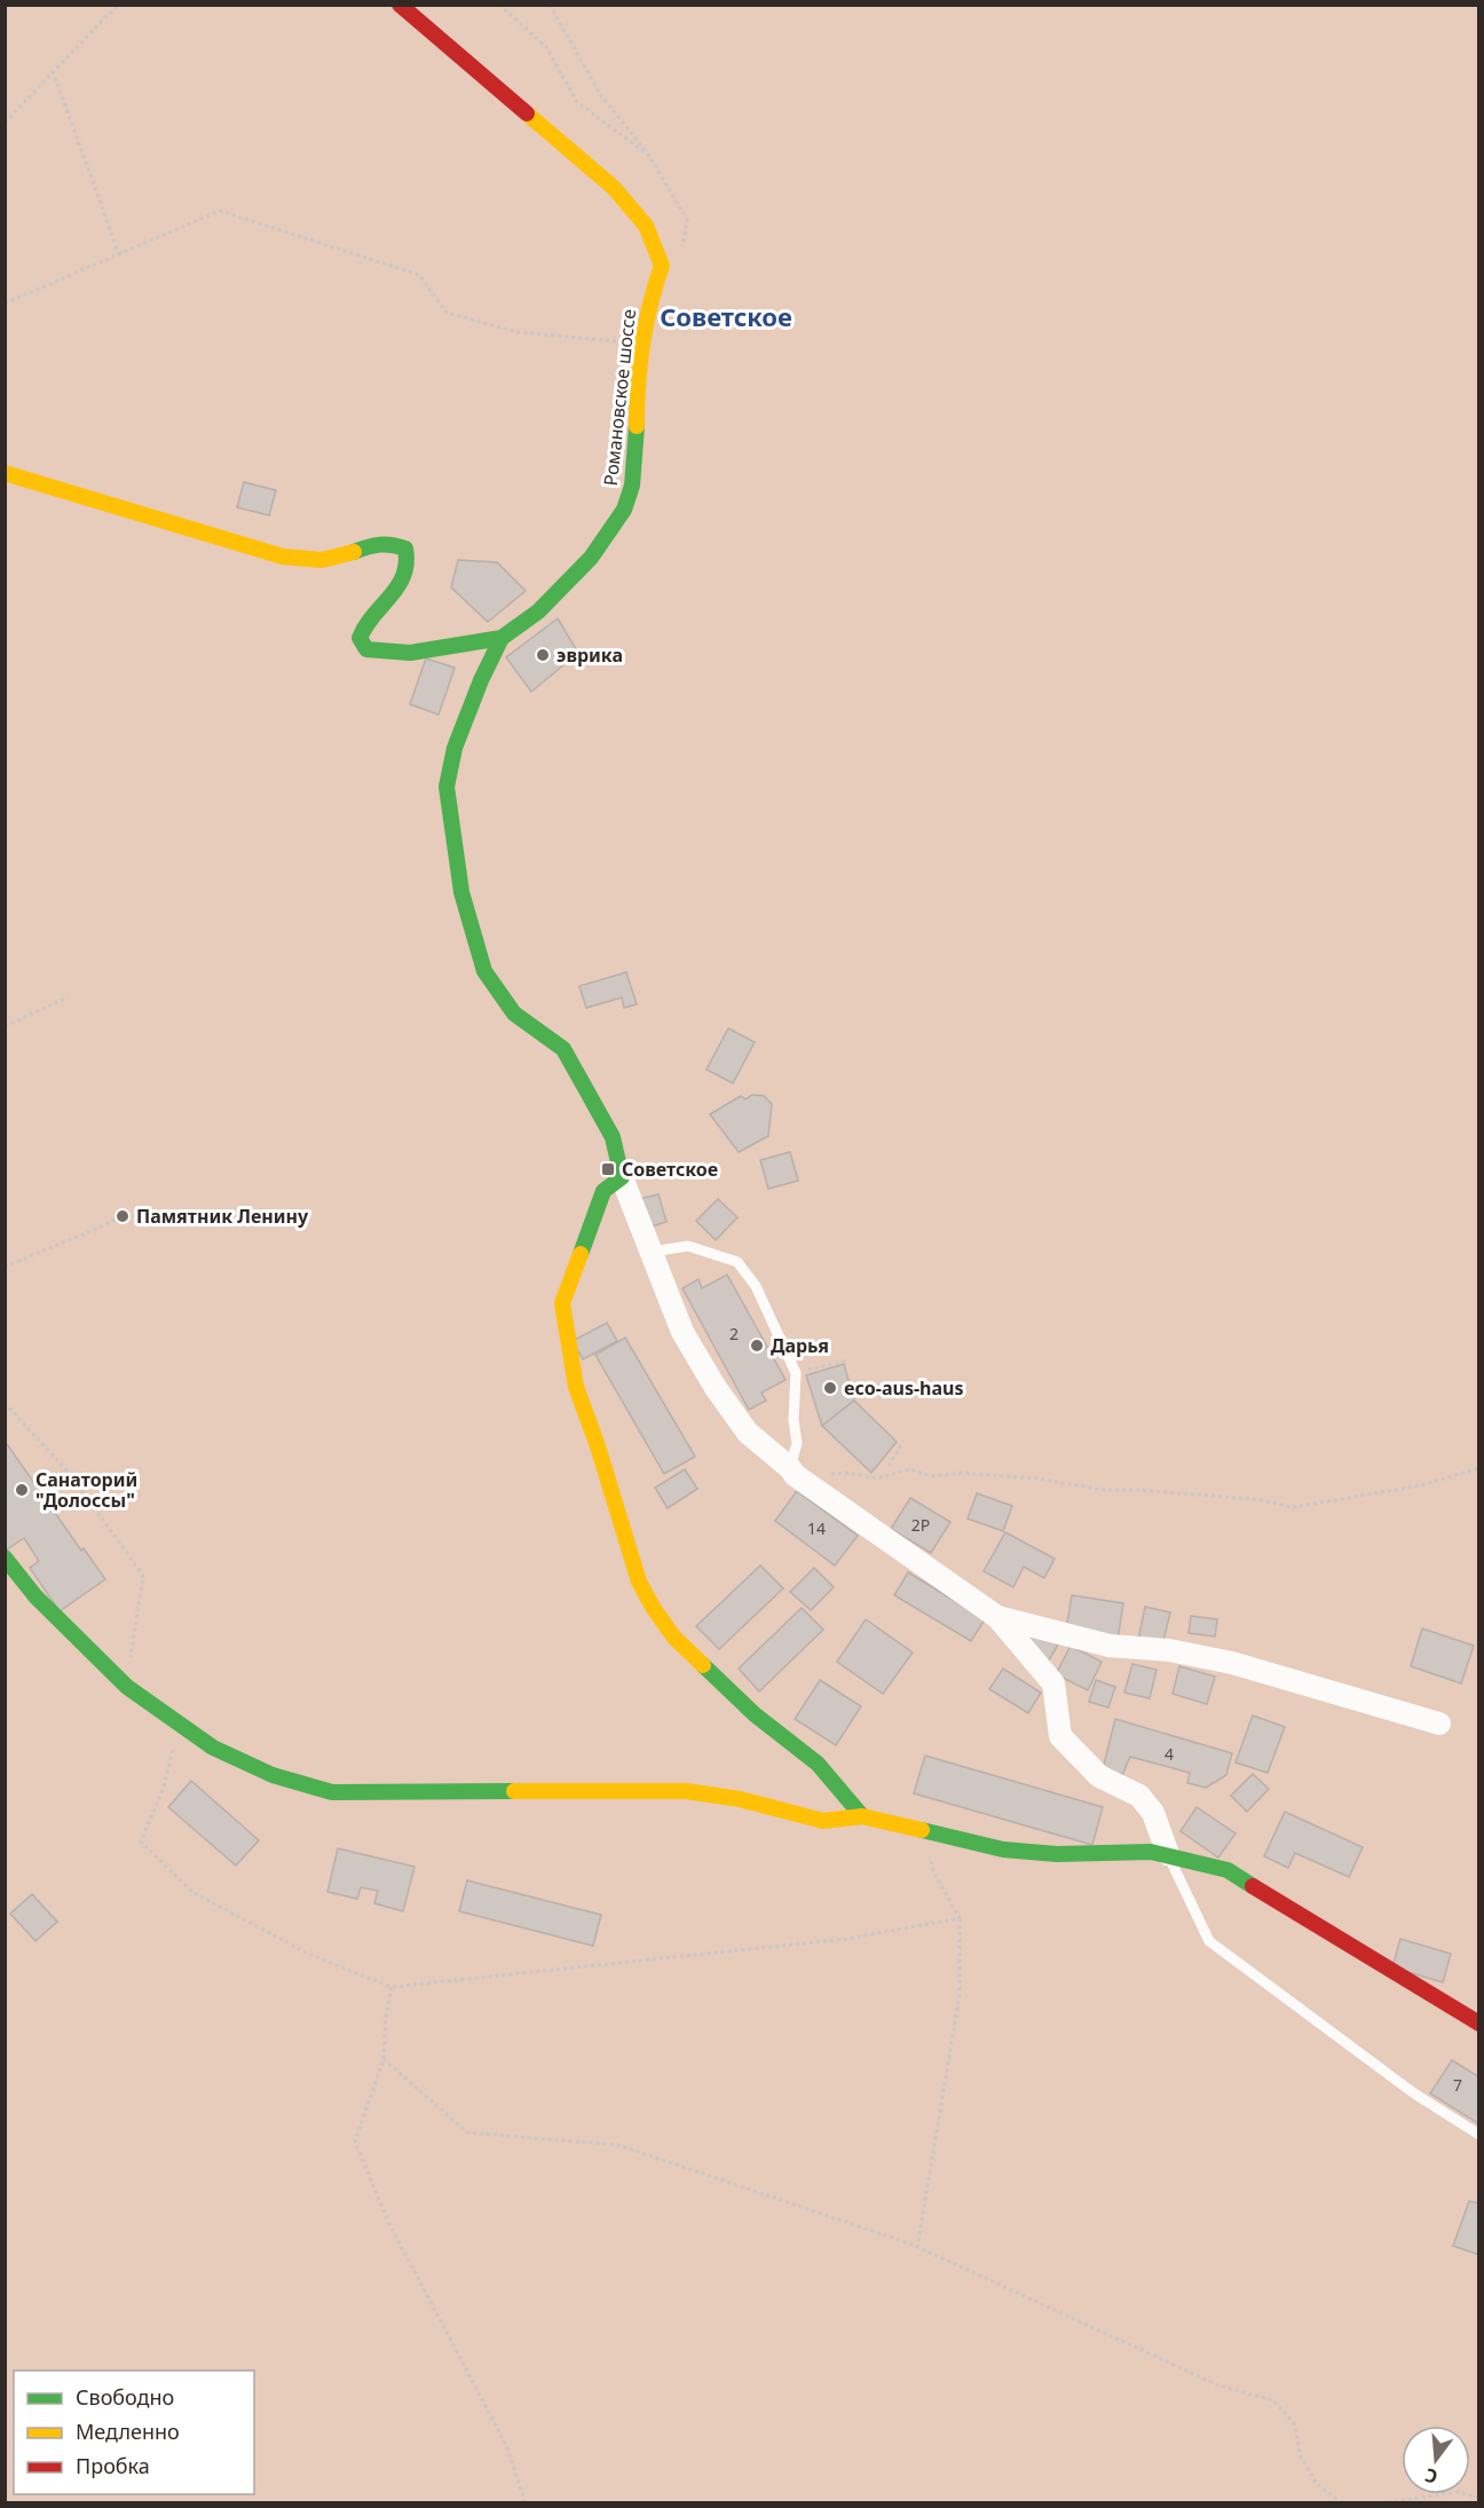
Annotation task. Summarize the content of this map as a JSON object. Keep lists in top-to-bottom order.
{
  "streets": {
    "street": ["Романовское шоссе"]
  },
  "districts": ["Советское"],
  "places": {
    "other": [
      "эврика",
      "Памятник Ленину",
      "Дарья",
      "eco-aus-haus",
      "Санаторий \"Долоссы\""
    ],
    "transit": ["Советское"]
  },
  "house_numbers": [
    "2",
    "2Р",
    "14",
    "4",
    "7"
  ],
  "legend": ["Свободно", "Медленно", "Пробка"],
  "north": "bottom"
}
